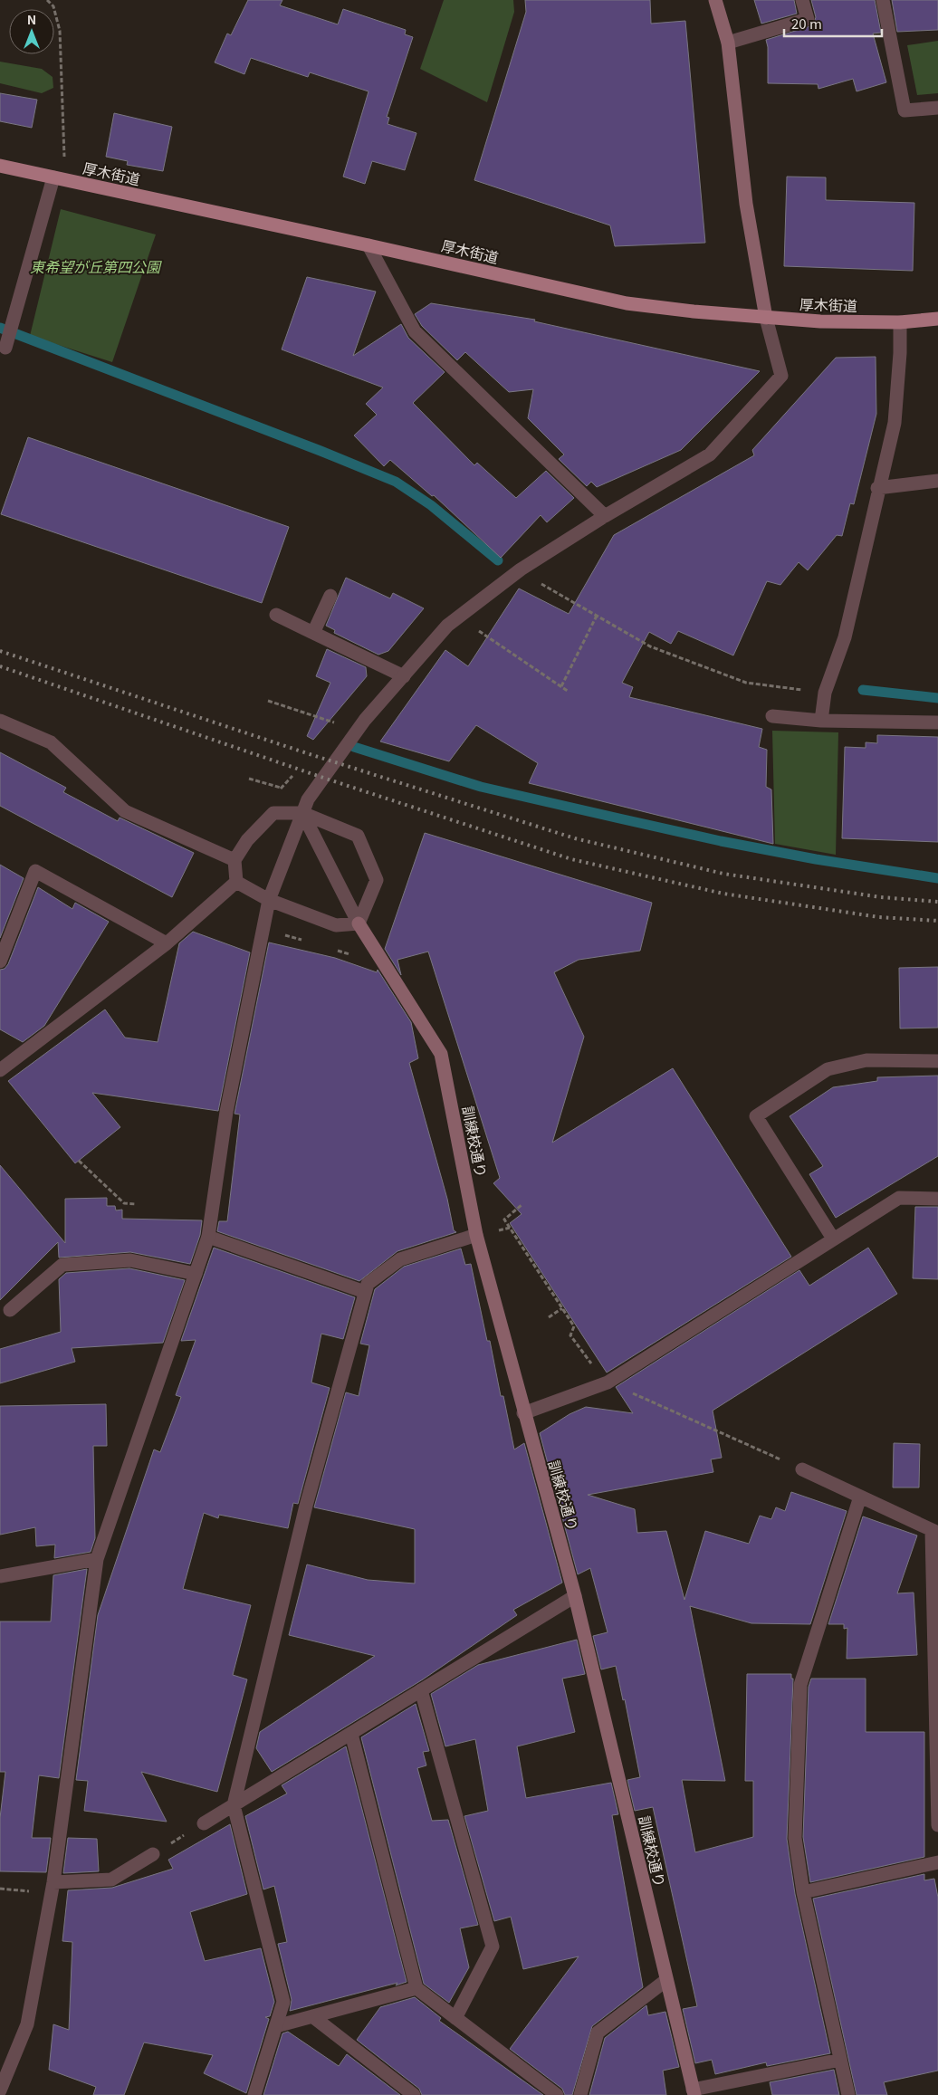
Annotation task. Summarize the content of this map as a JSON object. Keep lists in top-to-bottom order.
{
  "streets": {
    "main road": ["厚木街道"],
    "street": ["訓練校通り"]
  },
  "parks": ["東希望が丘第四公園"],
  "scale_bar": "20 m",
  "north": "top"
}
